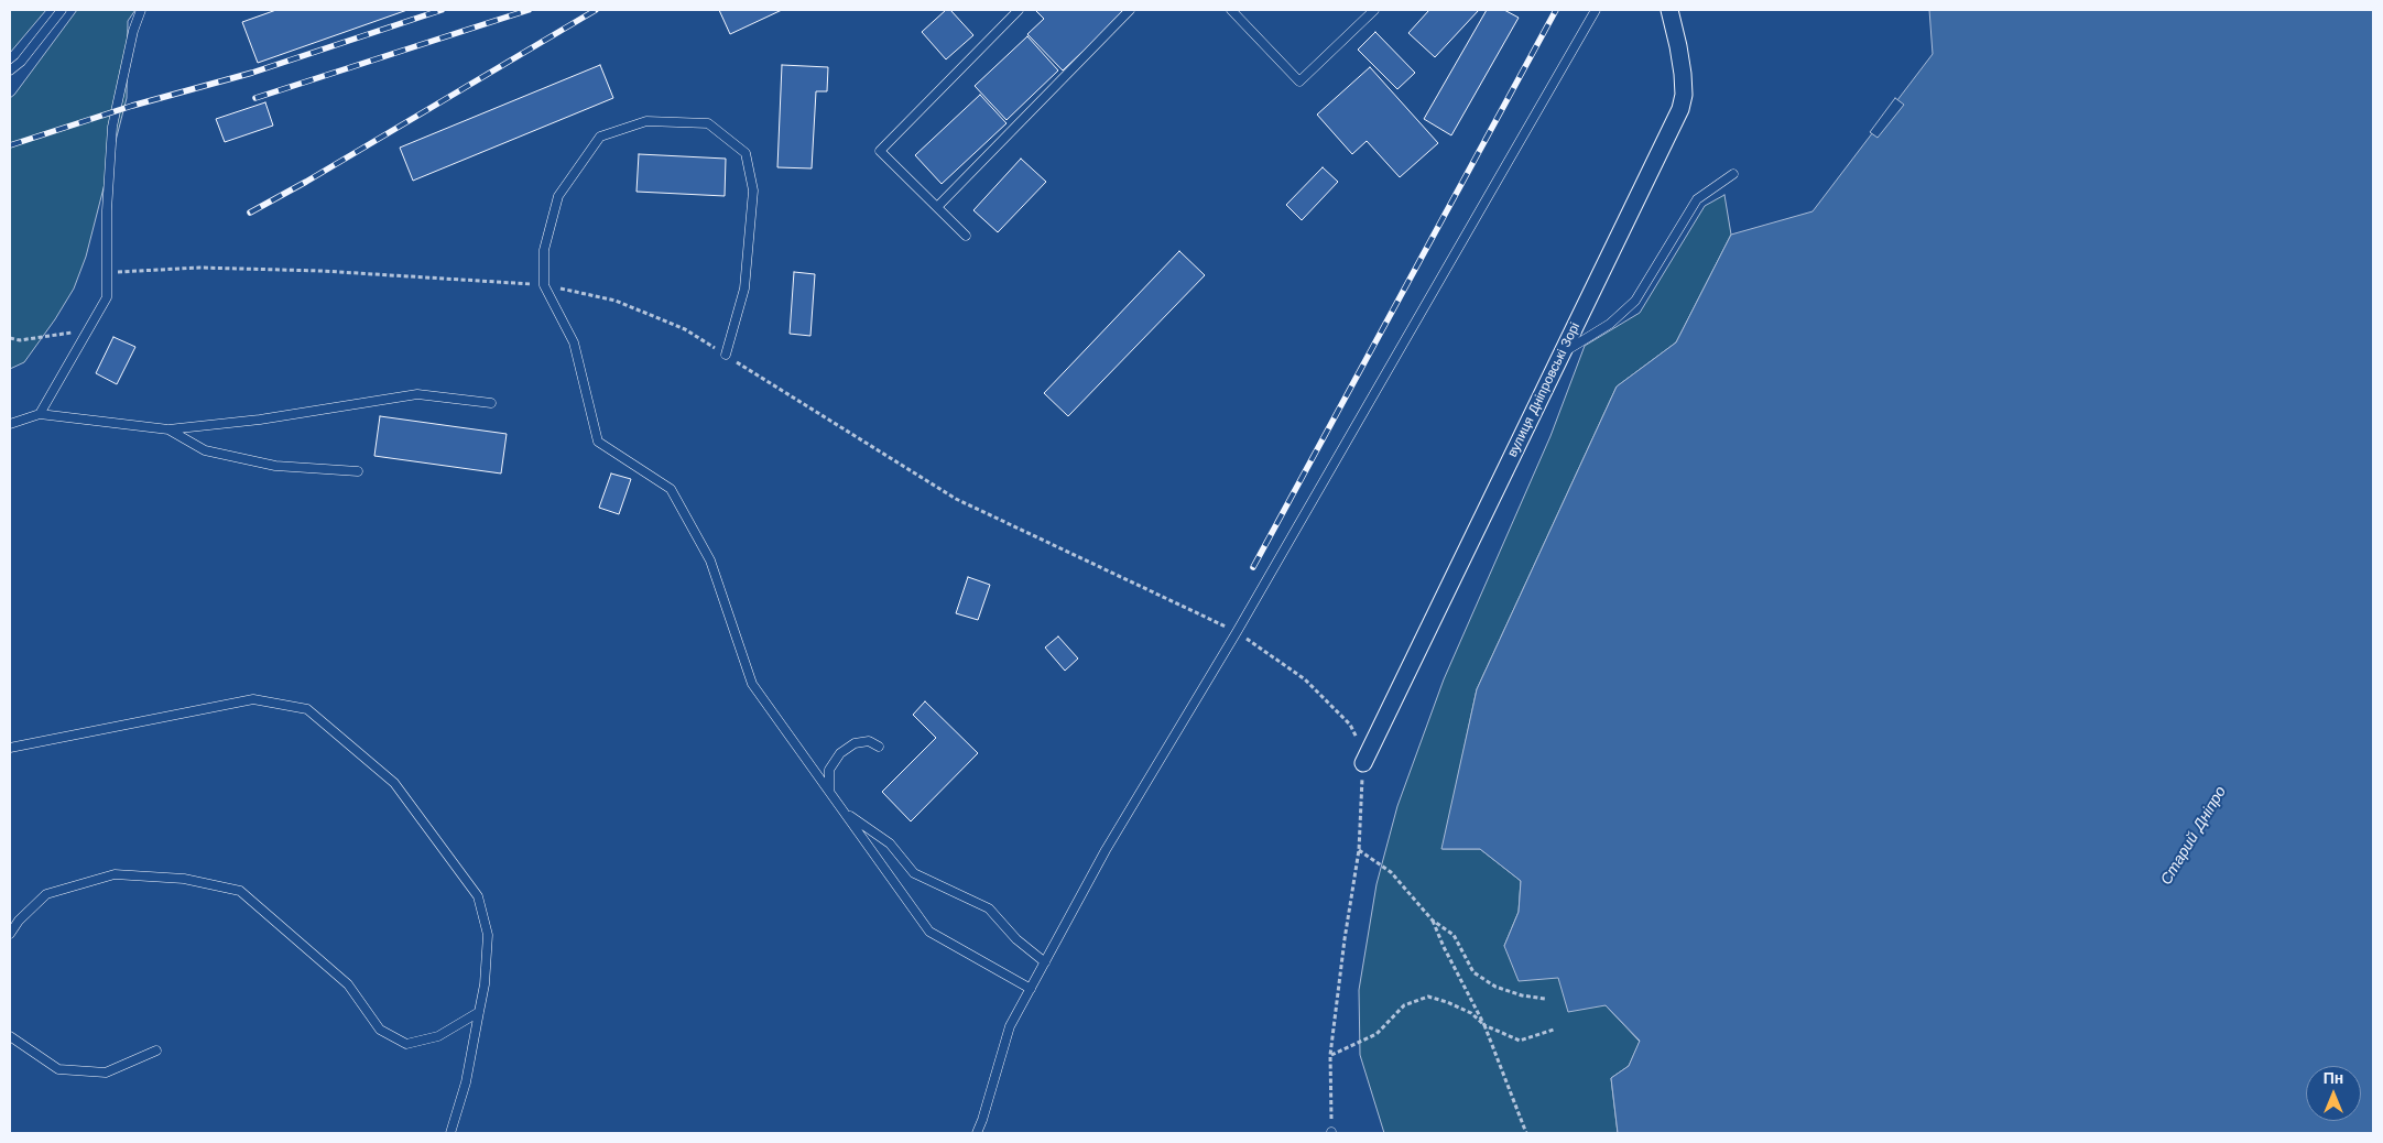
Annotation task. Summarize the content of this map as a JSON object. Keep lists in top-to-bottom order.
{
  "streets": {
    "street": ["вулиця Дніпровські Зорі"]
  },
  "water": ["Старий Дніпро"],
  "north": "top"
}
